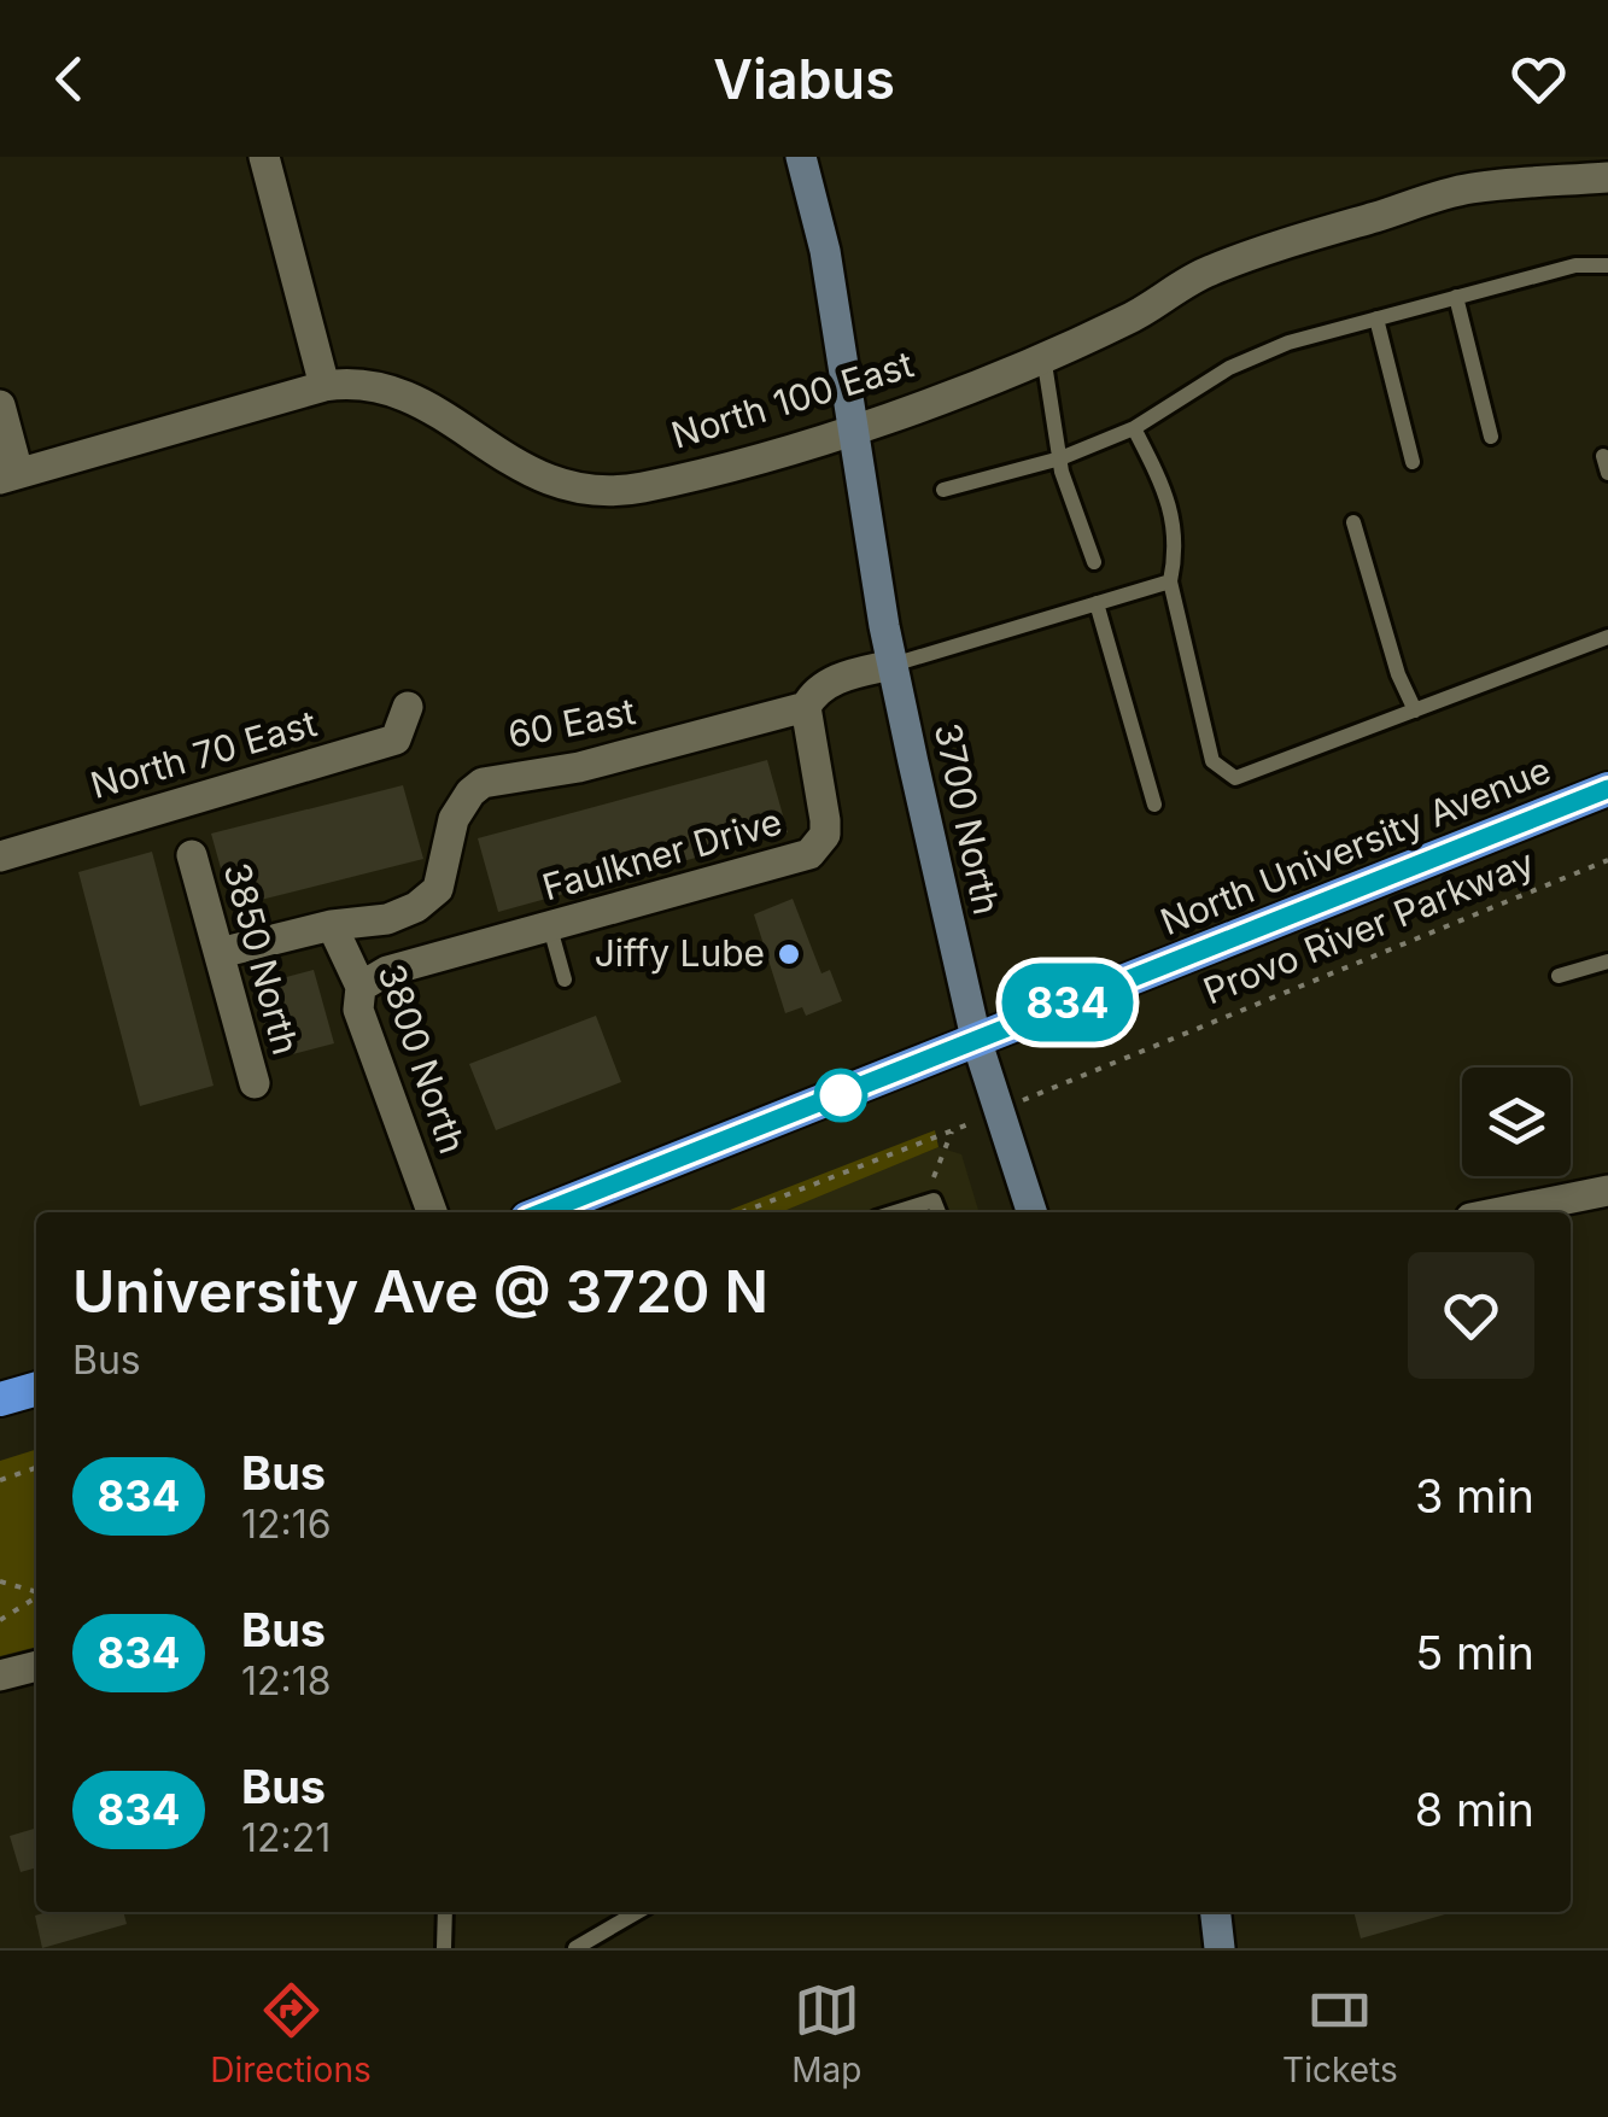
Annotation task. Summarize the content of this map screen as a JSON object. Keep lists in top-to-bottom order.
{
  "streets": {
    "highway": ["North University Avenue"],
    "main road": ["3700 North"],
    "street": [
      "North 100 East",
      "60 East",
      "North 70 East",
      "Faulkner Drive",
      "3850 North",
      "3800 North"
    ],
    "path": ["Provo River Parkway"]
  },
  "crossings": [
    ["North 100 East", "3700 North"],
    ["60 East", "Faulkner Drive"],
    ["60 East", "3850 North"],
    ["60 East", "3800 North"],
    ["3700 North", "North University Avenue"],
    ["3700 North", "Provo River Parkway"],
    ["Faulkner Drive", "3800 North"]
  ],
  "places": ["Jiffy Lube"],
  "lines": ["bus line 834"],
  "page": {
    "header": "Viabus",
    "on_map": "834",
    "heading": ["University Ave @ 3720 N", "Bus"],
    "list": [
      {
        "mark": "834",
        "name": "Bus",
        "note": "12:16",
        "value": "3 min"
      },
      {
        "mark": "834",
        "name": "Bus",
        "note": "12:18",
        "value": "5 min"
      },
      {
        "mark": "834",
        "name": "Bus",
        "note": "12:21",
        "value": "8 min"
      }
    ],
    "tabs": ["Directions", "Map", "Tickets"]
  }
}
